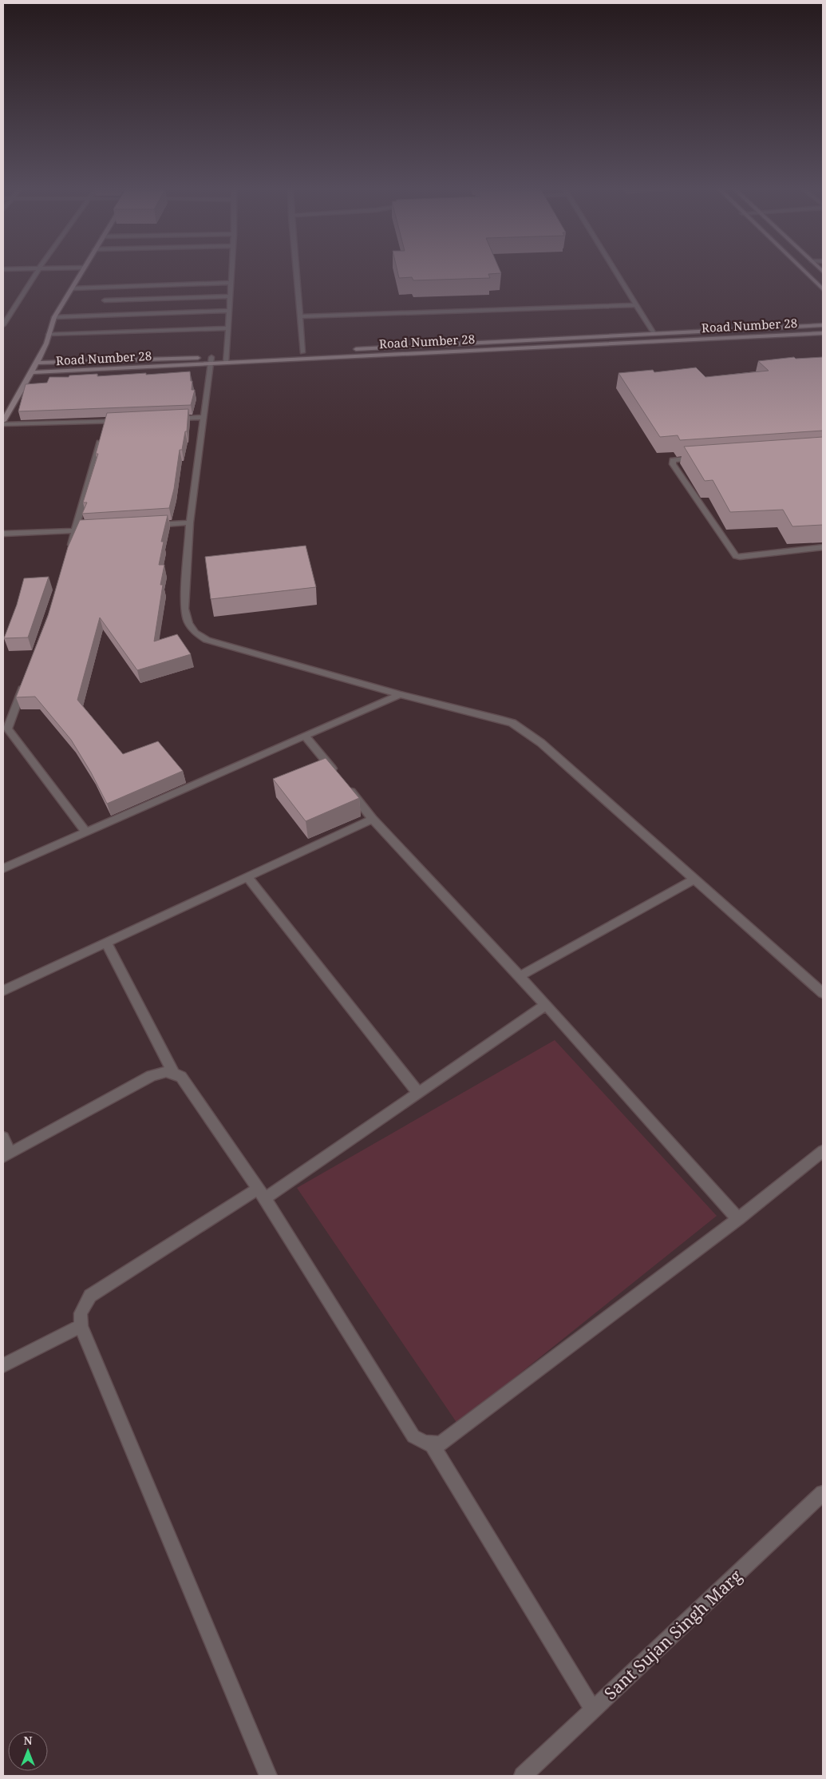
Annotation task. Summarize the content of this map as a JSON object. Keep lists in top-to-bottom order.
{
  "streets": {
    "street": ["Road Number 28", "Sant Sujan Singh Marg"]
  },
  "north": "top"
}
